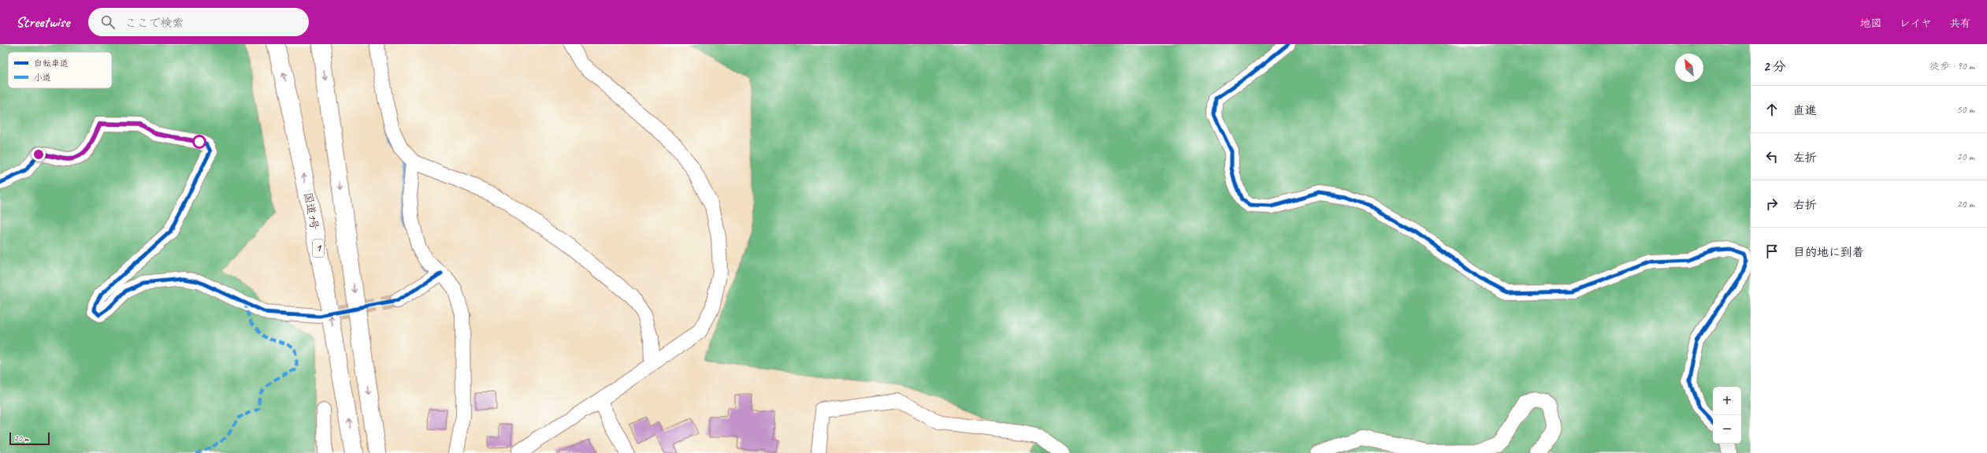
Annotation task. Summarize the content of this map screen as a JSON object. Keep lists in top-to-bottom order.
{
  "streets": {
    "highway": ["国道1号", "1"]
  },
  "legend": ["自転車道", "小道"],
  "scale_bar": "20 m",
  "north": "top left",
  "page": {
    "header": "Streetwise",
    "search": "ここで検索",
    "nav": ["地図", "レイヤ", "共有"],
    "heading": ["2 分", "徒歩 · 90 m"],
    "list": [
      ["直進", "50 m"],
      ["左折", "20 m"],
      ["右折", "20 m"],
      "目的地に到着"
    ],
    "map_buttons": ["+", "−"],
    "scale": "20 m"
  }
}
